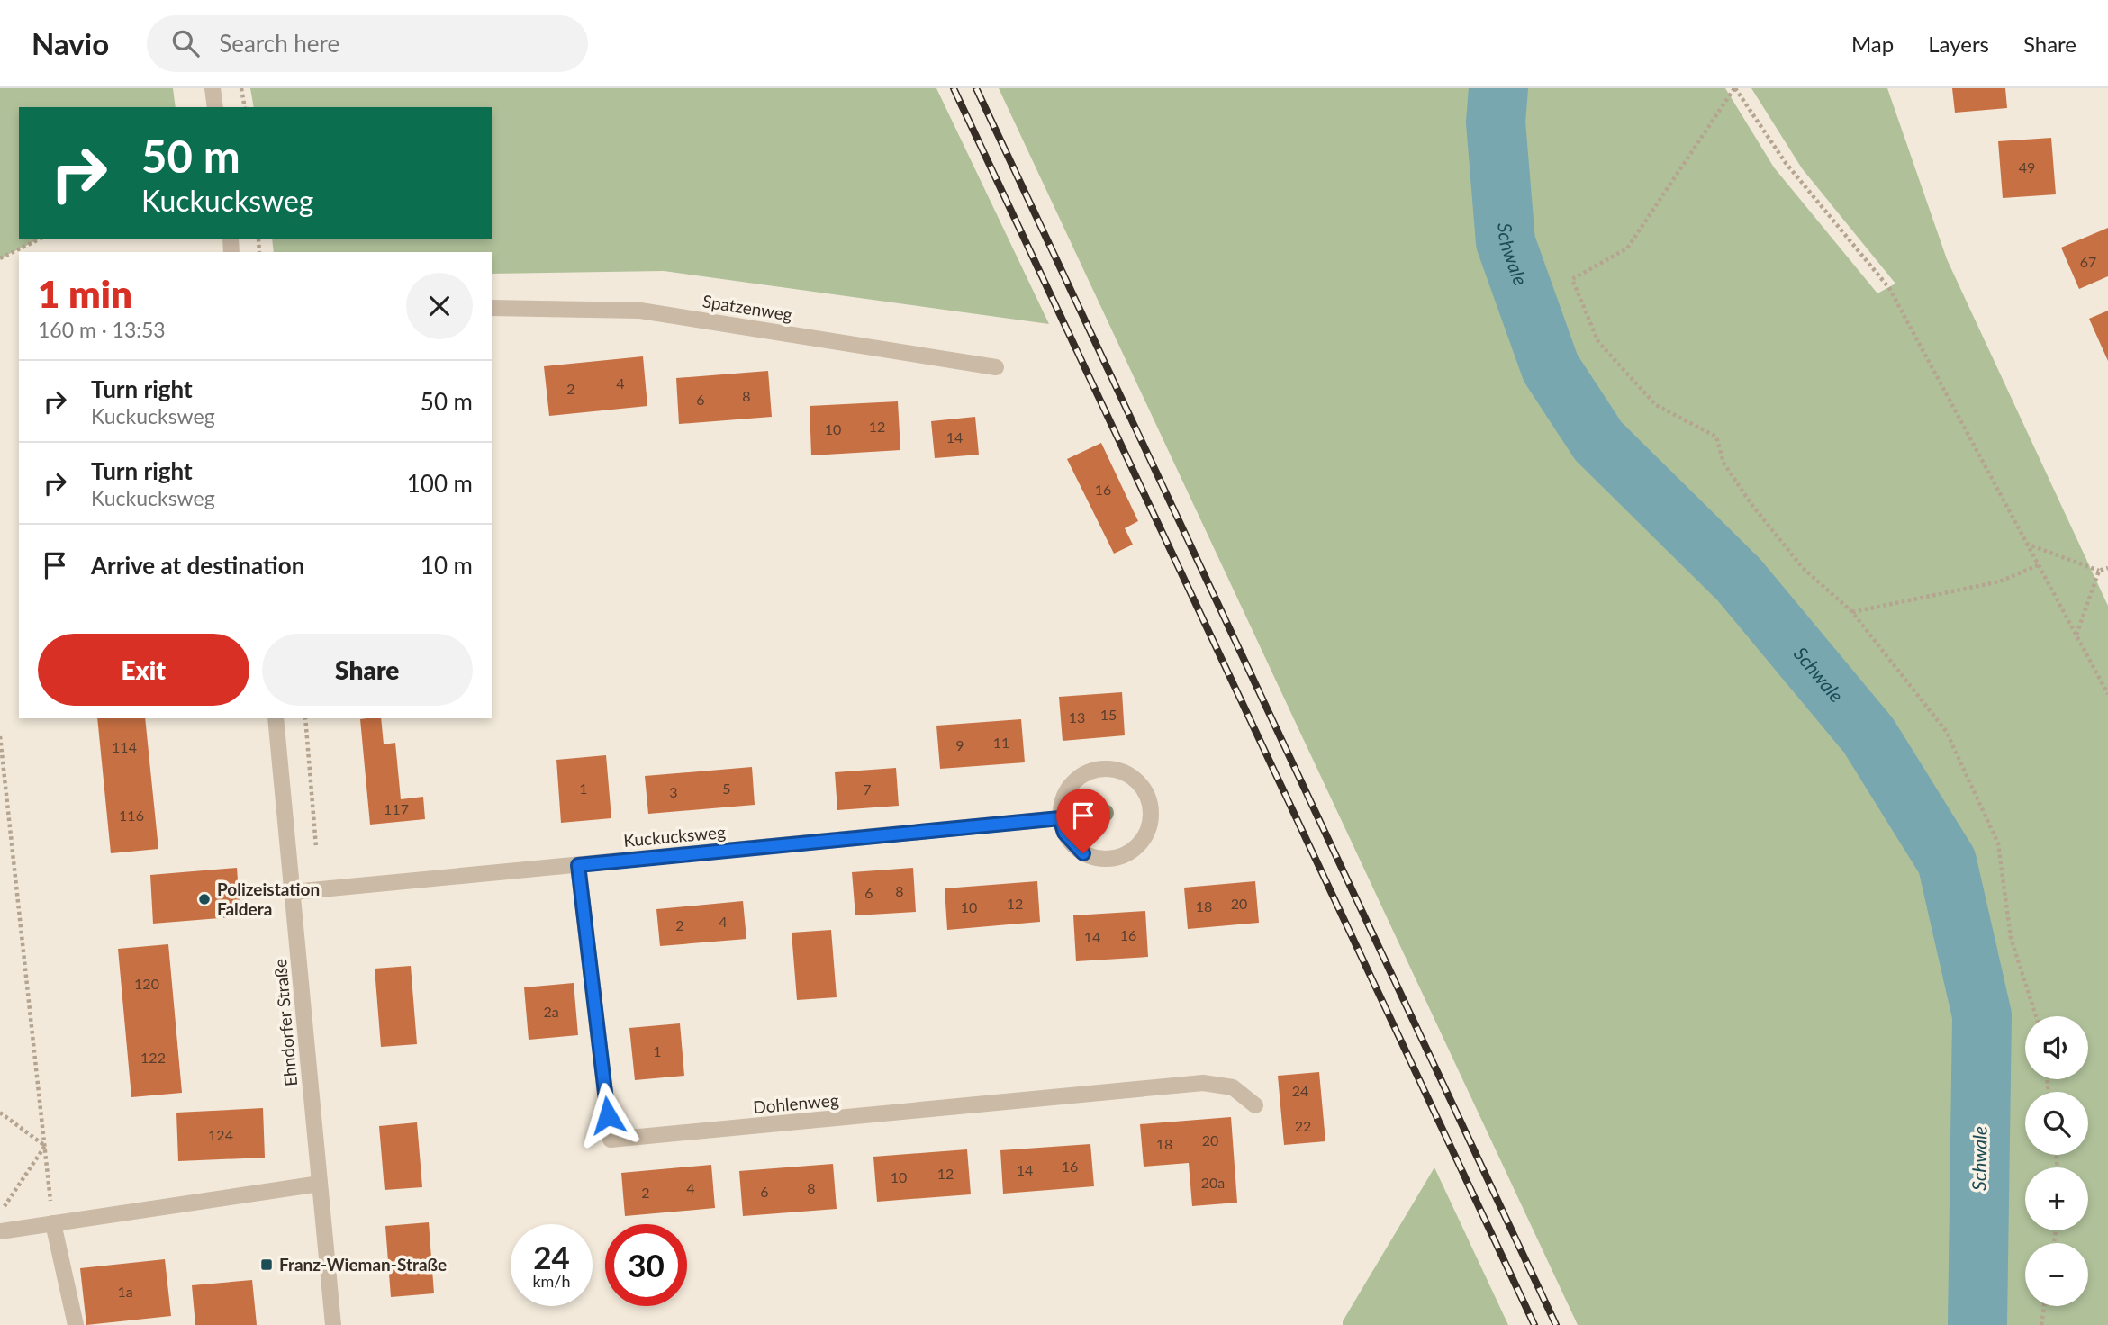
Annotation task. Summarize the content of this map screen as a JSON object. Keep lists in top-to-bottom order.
{
  "streets": {
    "street": [
      "Spatzenweg",
      "Kuckucksweg",
      "Ehndorfer Straße",
      "Dohlenweg"
    ]
  },
  "crossings": [
    ["Kuckucksweg", "Ehndorfer Straße"],
    ["Kuckucksweg", "Dohlenweg"]
  ],
  "water": ["Schwale"],
  "places": {
    "other": ["Polizeistation Faldera"],
    "transit": ["Franz-Wieman-Straße"]
  },
  "house_numbers": [
    "49",
    "67",
    "4",
    "2",
    "8",
    "6",
    "12",
    "10",
    "14",
    "16",
    "15",
    "13",
    "11",
    "9",
    "114",
    "1",
    "5",
    "7",
    "3",
    "117",
    "116",
    "8",
    "6",
    "12",
    "20",
    "18",
    "10",
    "4",
    "2",
    "16",
    "14",
    "120",
    "2a",
    "1",
    "122",
    "24",
    "22",
    "124",
    "20",
    "18",
    "16",
    "14",
    "12",
    "10",
    "20a",
    "4",
    "8",
    "6",
    "2",
    "1a"
  ],
  "page": {
    "header": "Navio",
    "search": "Search here",
    "nav": ["Map", "Layers", "Share"],
    "turn": ["50 m", "Kuckucksweg"],
    "heading": ["1 min", "160 m · 13:53"],
    "list": [
      {
        "name": "Turn right",
        "note": "Kuckucksweg",
        "value": "50 m"
      },
      {
        "name": "Turn right",
        "note": "Kuckucksweg",
        "value": "100 m"
      },
      {
        "name": "Arrive at destination",
        "value": "10 m"
      }
    ],
    "buttons": ["Exit", "Share"],
    "map_buttons": ["+", "−"],
    "speed": "24 km/h",
    "limit": "30"
  }
}
